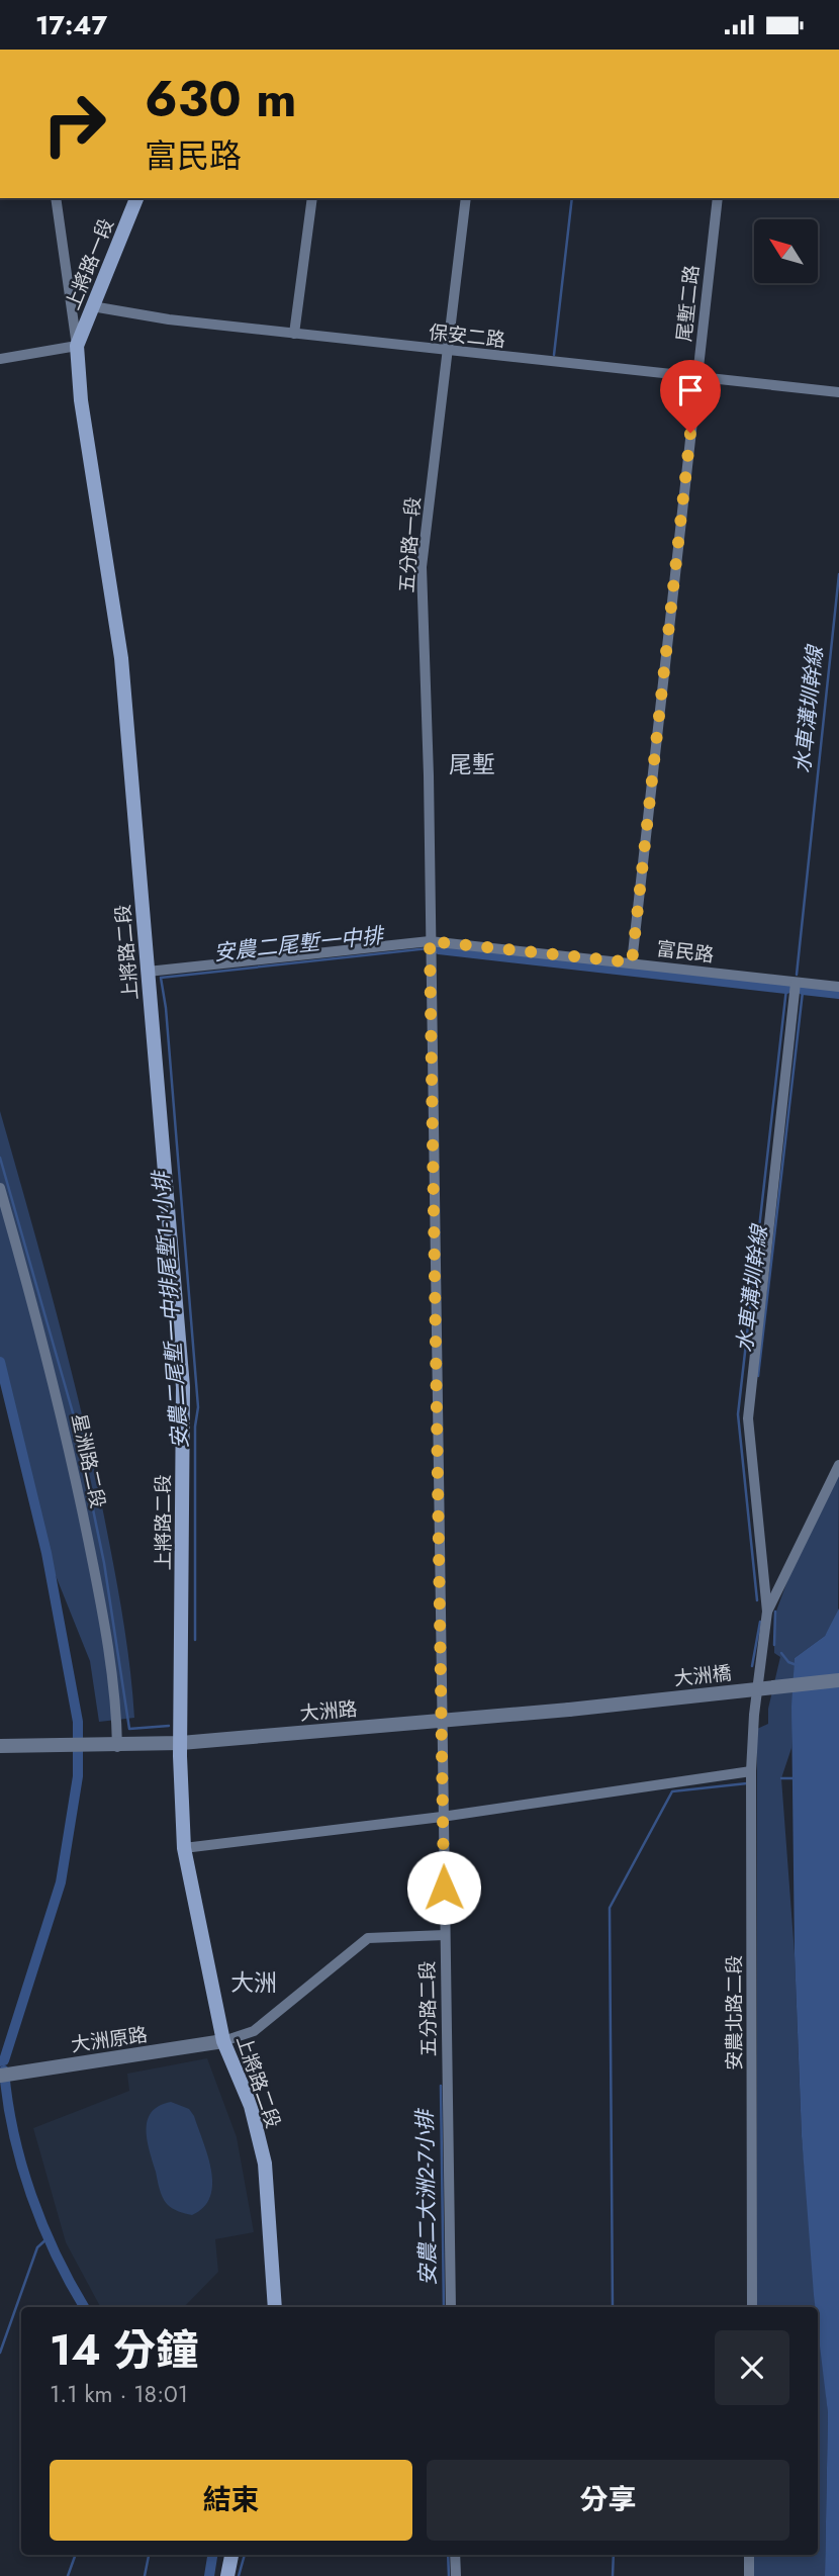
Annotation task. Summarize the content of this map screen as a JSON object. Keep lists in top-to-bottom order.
{
  "streets": {
    "main road": ["上將路一段", "上將路二段"],
    "street": [
      "尾塹二路",
      "保安二路",
      "五分路一段",
      "富民路",
      "星洲路二段",
      "大洲橋",
      "大洲路",
      "五分路二段",
      "安農北路二段",
      "大洲原路"
    ]
  },
  "crossings": [
    ["上將路一段", "保安二路"],
    ["上將路一段", "上將路二段"],
    ["尾塹二路", "保安二路"],
    ["尾塹二路", "富民路"],
    ["保安二路", "五分路一段"],
    ["五分路一段", "富民路"],
    ["五分路一段", "五分路二段"],
    ["富民路", "上將路二段"],
    ["富民路", "五分路二段"],
    ["上將路二段", "大洲路"],
    ["上將路二段", "大洲原路"],
    ["星洲路二段", "大洲路"],
    ["大洲橋", "大洲路"],
    ["大洲路", "五分路二段"]
  ],
  "districts": ["尾塹", "大洲"],
  "water": [
    "水車溝圳幹線",
    "安農二尾塹一中排",
    "安農二尾塹一中排尾塹1-1小排",
    "安農二大洲2-7小排"
  ],
  "north": "top left",
  "page": {
    "status": "17:47",
    "turn": ["630 m", "富民路"],
    "heading": ["14 分鐘", "1.1 km · 18:01"],
    "buttons": ["結束", "分享"]
  }
}
